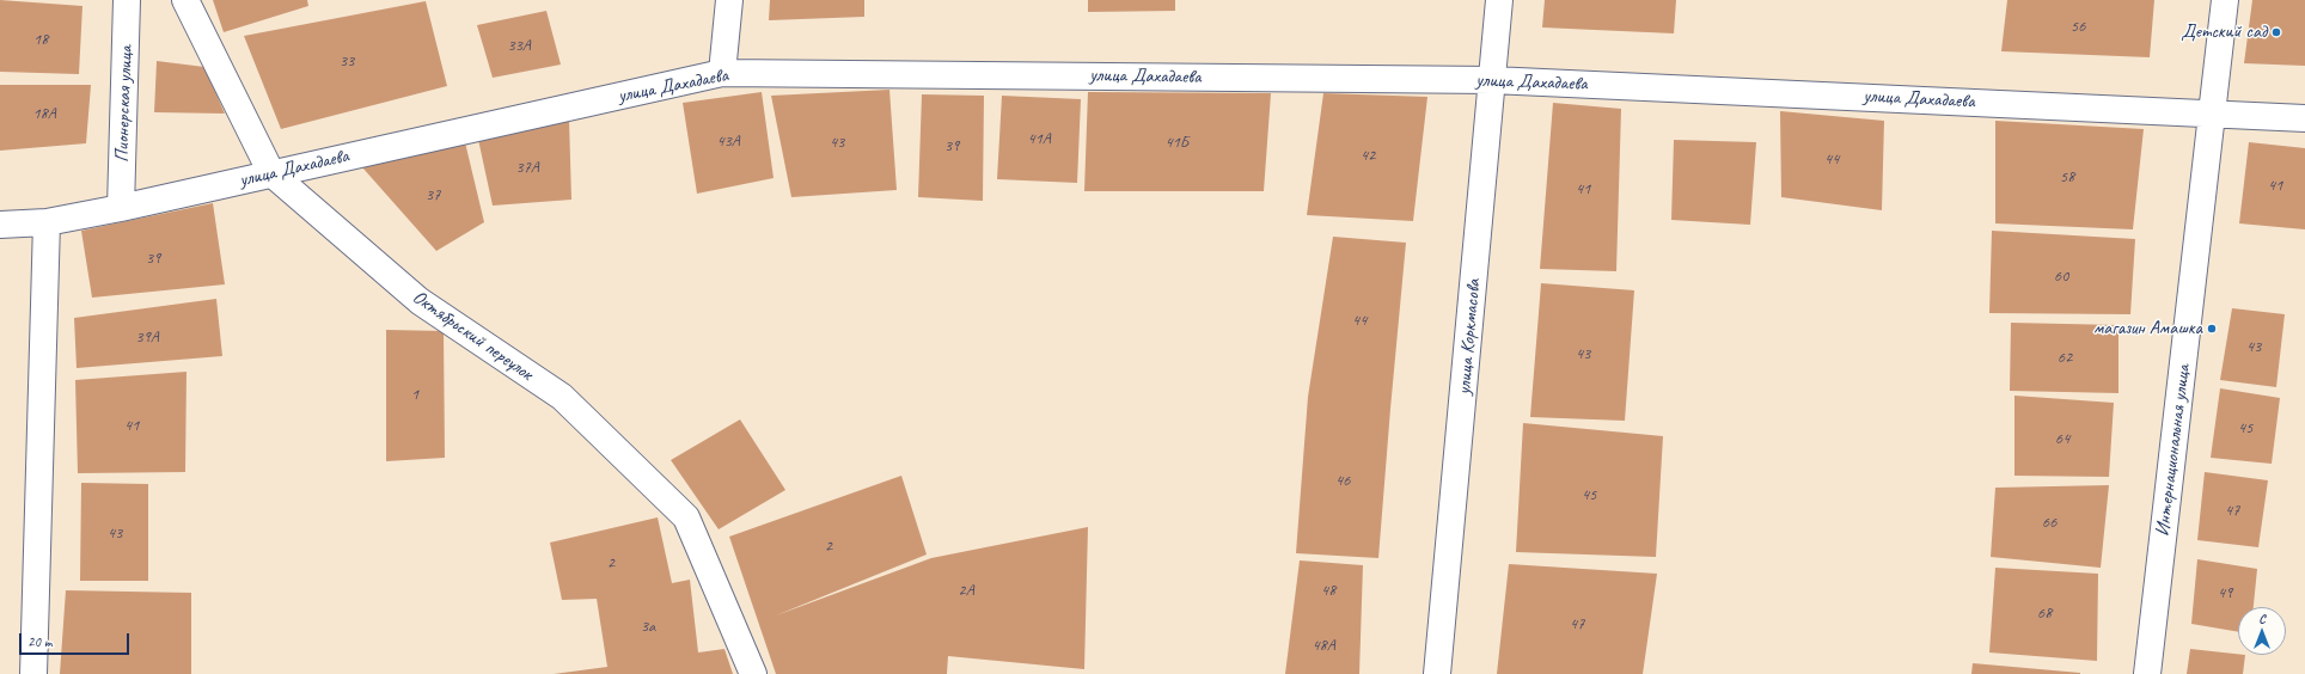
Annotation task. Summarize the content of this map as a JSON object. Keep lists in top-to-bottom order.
{
  "streets": {
    "street": [
      "улица Дахадаева",
      "Пионерская улица",
      "Октябрьский переулок",
      "улица Коркмасова",
      "Интернациональная улица"
    ]
  },
  "crossings": [
    ["улица Дахадаева", "Пионерская улица"],
    ["улица Дахадаева", "Октябрьский переулок"],
    ["улица Дахадаева", "улица Коркмасова"],
    ["улица Дахадаева", "Интернациональная улица"]
  ],
  "places": ["Детский сад", "магазин Амашка"],
  "house_numbers": [
    "56",
    "18",
    "33А",
    "33",
    "18А",
    "41А",
    "43А",
    "43",
    "41Б",
    "39",
    "42",
    "44",
    "37А",
    "58",
    "41",
    "41",
    "37",
    "39",
    "60",
    "44",
    "39А",
    "43",
    "43",
    "62",
    "1",
    "41",
    "45",
    "64",
    "46",
    "45",
    "47",
    "66",
    "43",
    "2",
    "2",
    "2А",
    "48",
    "49",
    "68",
    "47",
    "3а",
    "48А"
  ],
  "scale_bar": "20 m",
  "north": "top"
}
